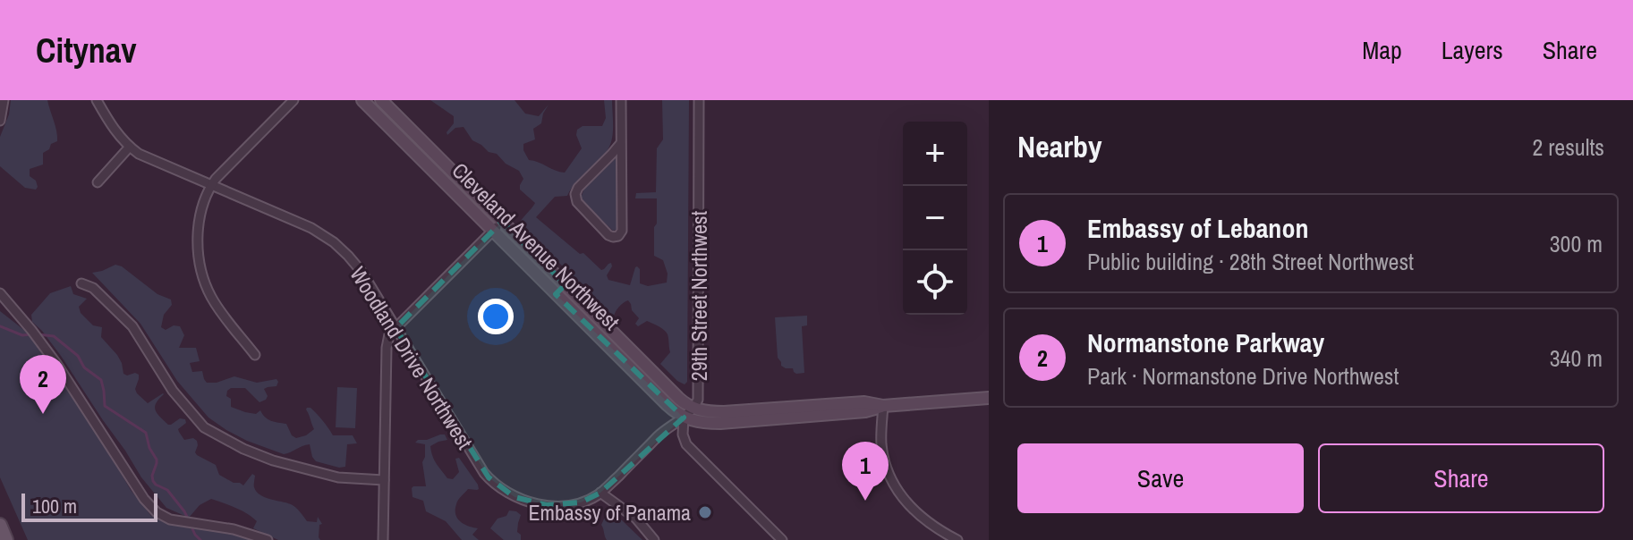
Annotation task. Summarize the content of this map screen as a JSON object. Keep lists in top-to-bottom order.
{
  "streets": {
    "main road": ["Cleveland Avenue Northwest"],
    "street": ["29th Street Northwest", "Woodland Drive Northwest"]
  },
  "crossings": [
    ["Cleveland Avenue Northwest", "29th Street Northwest"],
    ["29th Street Northwest", "Woodland Drive Northwest"]
  ],
  "places": ["Embassy of Panama"],
  "scale_bar": "100 m",
  "page": {
    "header": "Citynav",
    "nav": ["Map", "Layers", "Share"],
    "heading": ["Nearby", "2 results"],
    "map_buttons": ["+", "−"],
    "list": [
      {
        "mark": "1",
        "name": "Embassy of Lebanon",
        "note": "Public building · 28th Street Northwest",
        "value": "300 m"
      },
      {
        "mark": "2",
        "name": "Normanstone Parkway",
        "note": "Park · Normanstone Drive Northwest",
        "value": "340 m"
      }
    ],
    "pins": ["2", "1"],
    "buttons": ["Save", "Share"],
    "scale": "100 m"
  }
}
